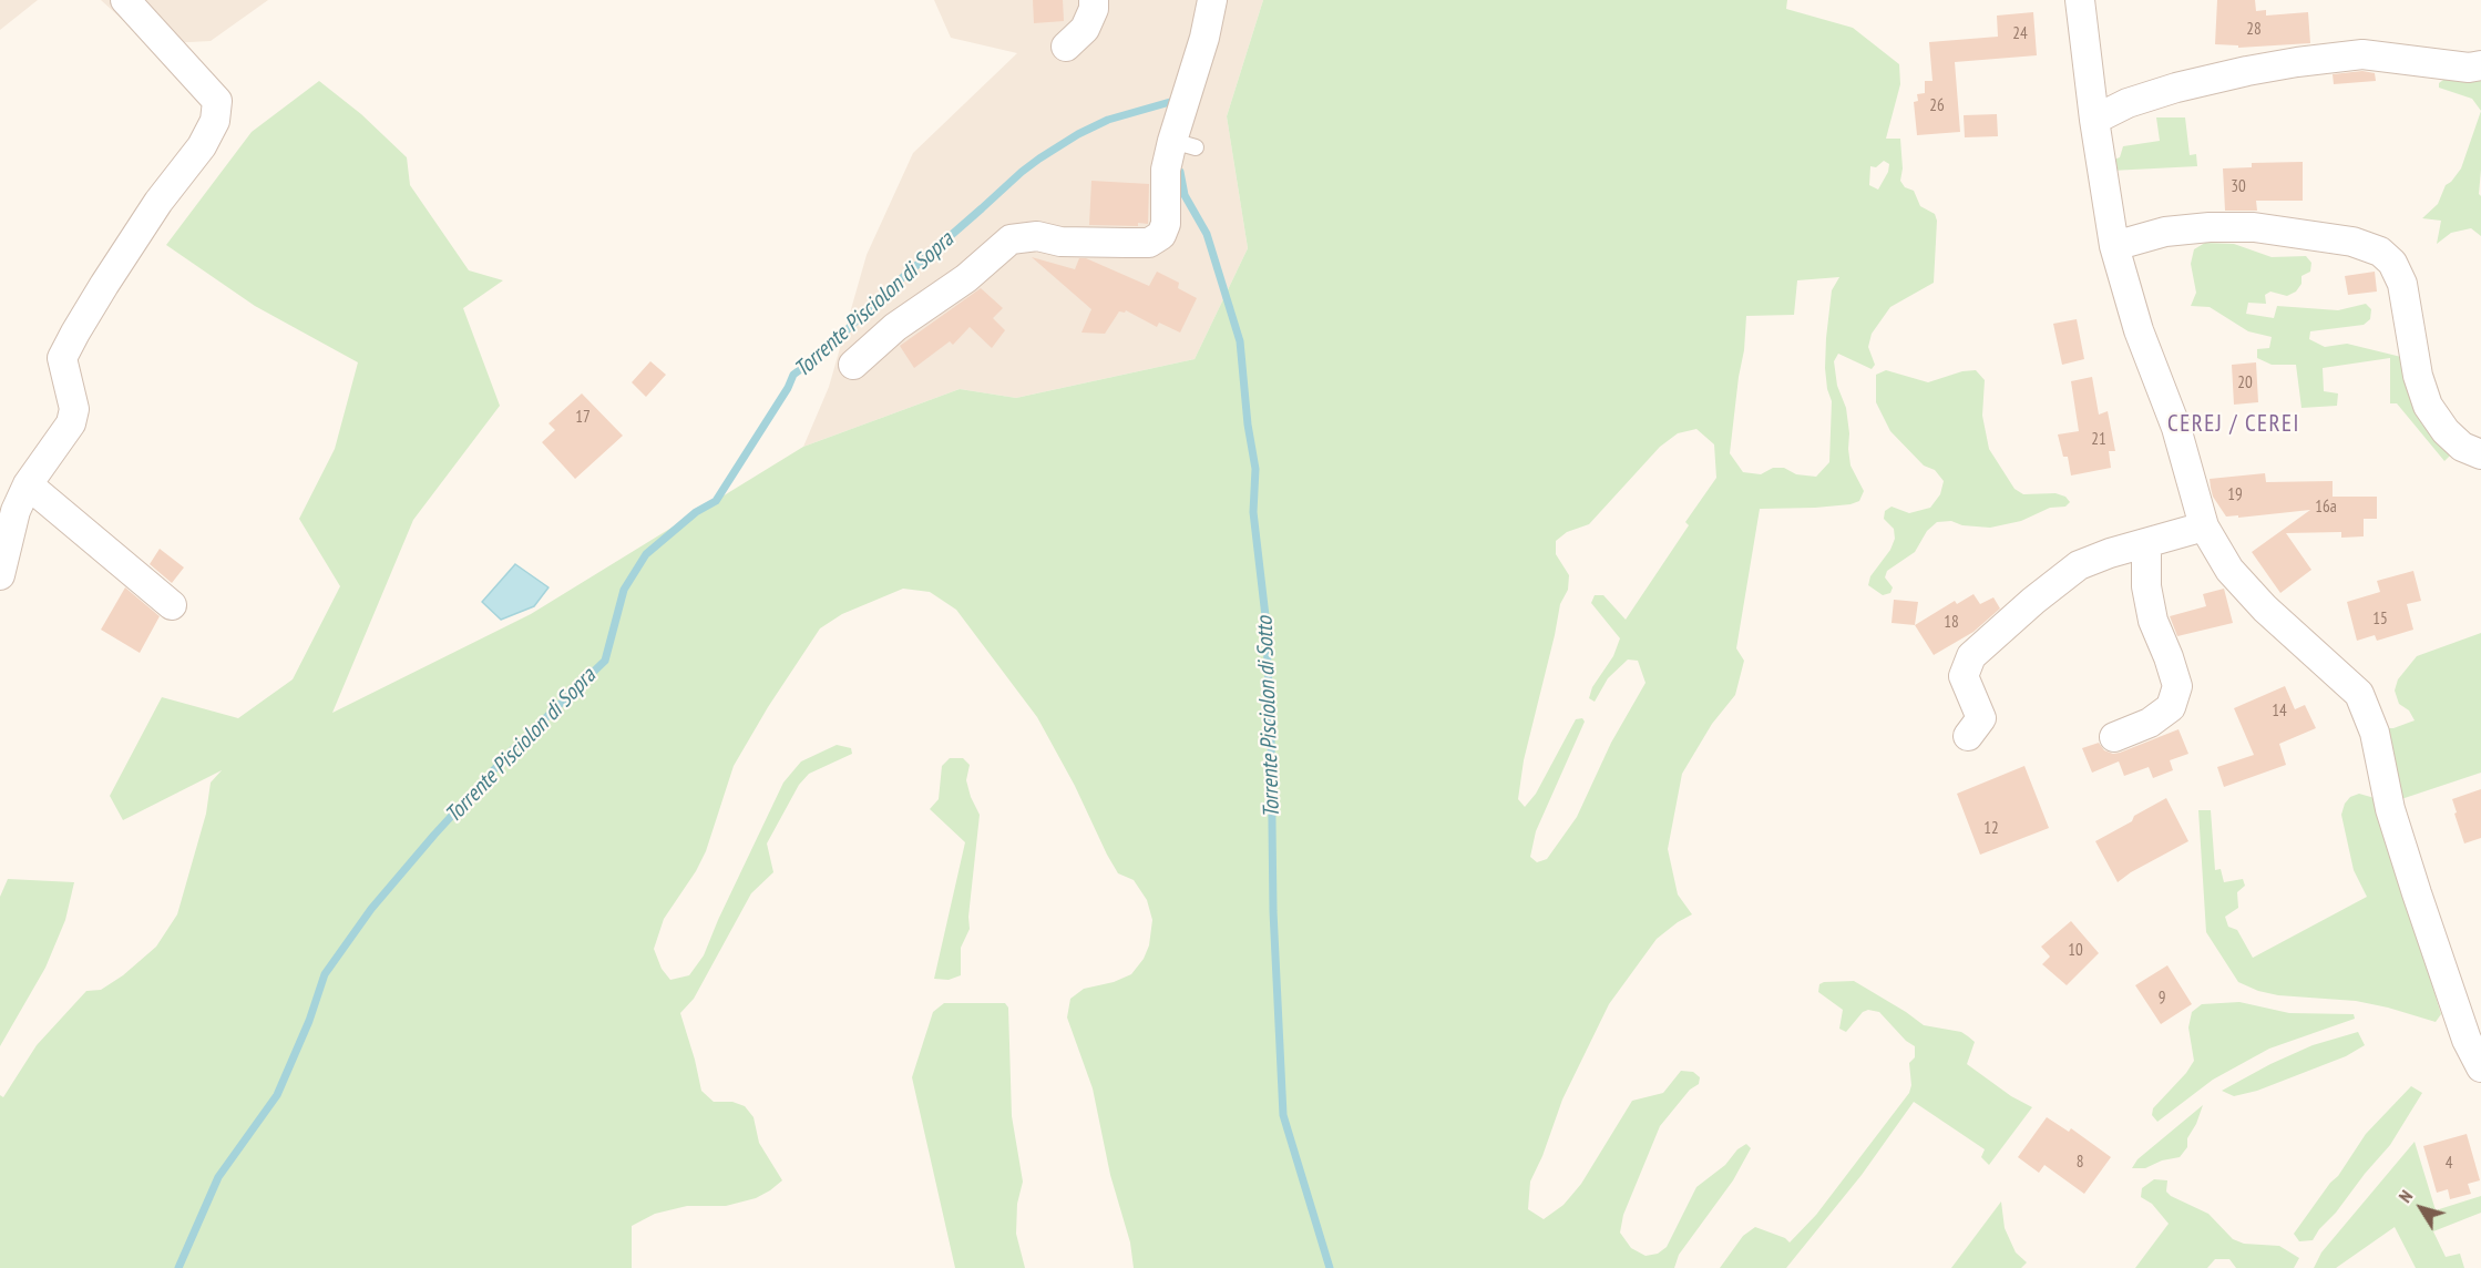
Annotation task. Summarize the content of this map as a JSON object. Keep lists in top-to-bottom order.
{
  "districts": ["CEREJ / CEREI"],
  "water": ["Torrente Pisciolon di Sopra", "Torrente Pisciolon di Sotto"],
  "house_numbers": [
    "28",
    "24",
    "26",
    "30",
    "20",
    "17",
    "21",
    "19",
    "16a",
    "15",
    "18",
    "14",
    "12",
    "10",
    "9",
    "8",
    "4"
  ],
  "north": "top left"
}
